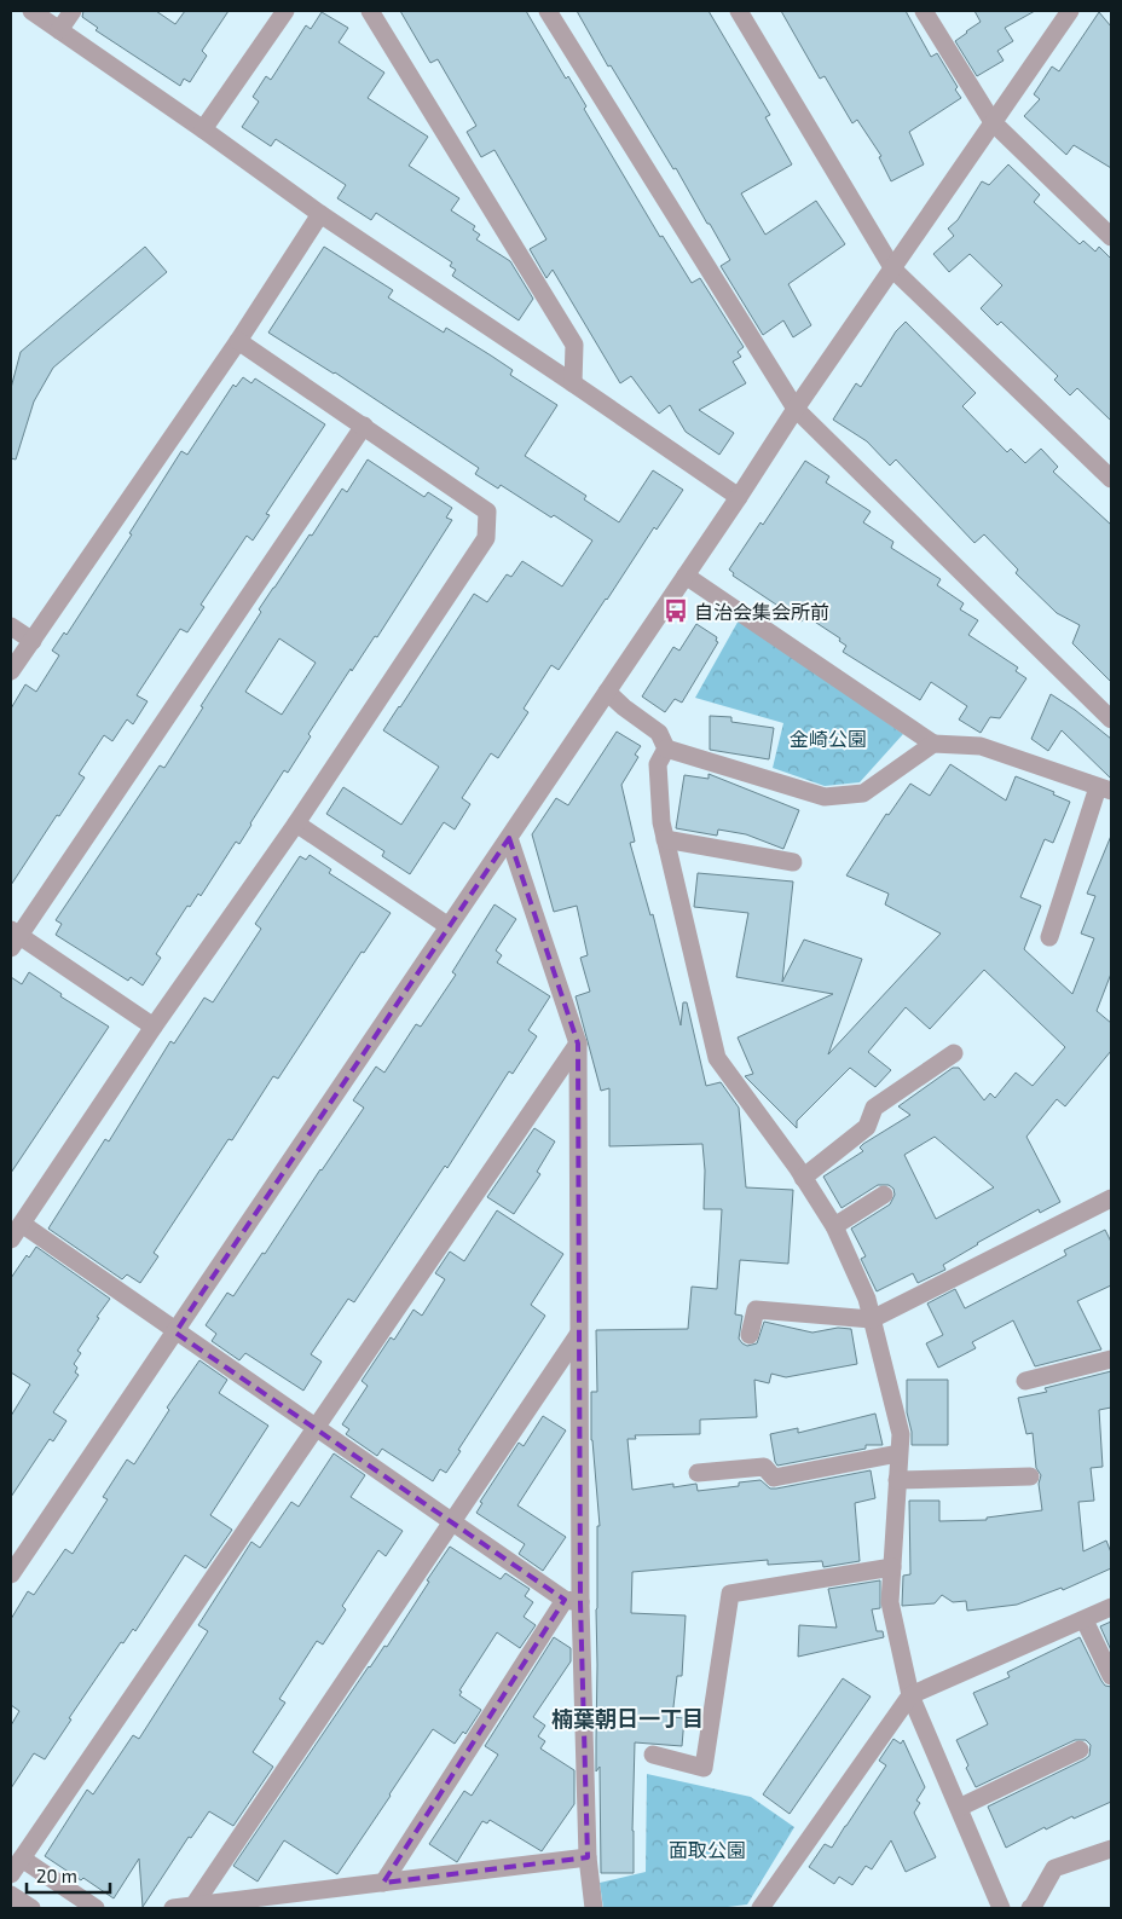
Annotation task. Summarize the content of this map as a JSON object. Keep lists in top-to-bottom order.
{
  "districts": ["楠葉朝日一丁目"],
  "parks": ["金崎公園", "面取公園"],
  "places": {
    "bus stop": ["自治会集会所前"]
  },
  "scale_bar": "20 m"
}
